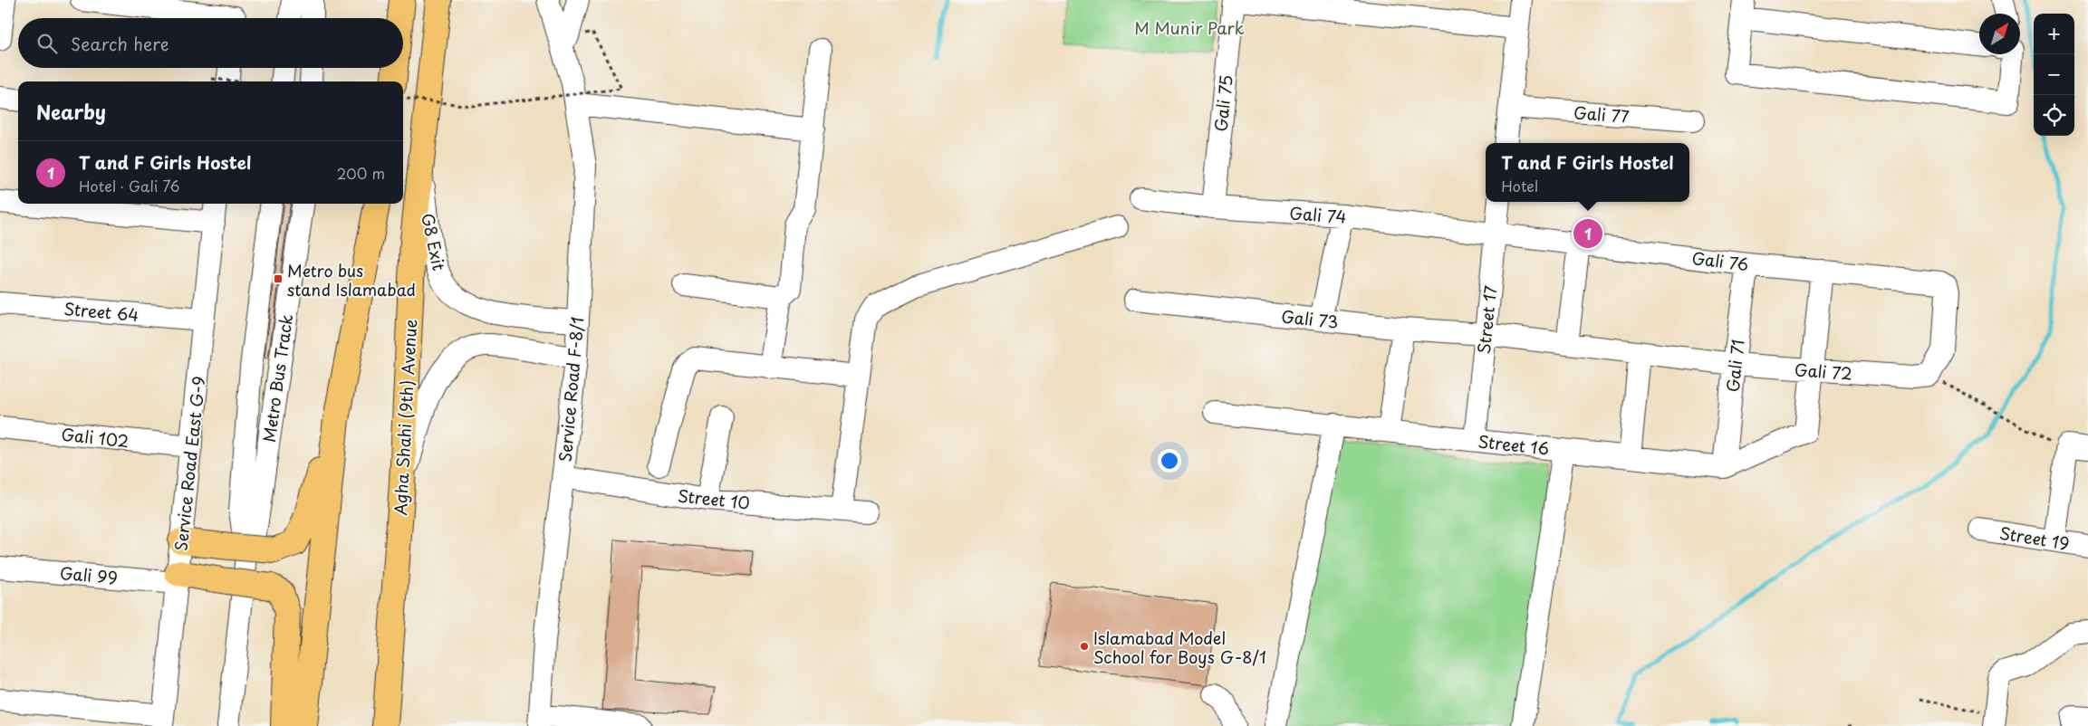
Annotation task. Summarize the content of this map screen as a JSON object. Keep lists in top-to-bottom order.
{
  "streets": {
    "main road": ["Agha Shahi (9th) Avenue"],
    "street": [
      "Gali 75",
      "Gali 77",
      "Gali 74",
      "G8 Exit",
      "Gali 76",
      "Street 64",
      "Gali 73",
      "Street 17",
      "Gali 71",
      "Gali 72",
      "Metro Bus Track",
      "Service Road F-8/1",
      "Gali 102",
      "Street 16",
      "Service Road East G-9",
      "Street 10",
      "Street 19",
      "Gali 99"
    ]
  },
  "crossings": [
    ["Gali 75", "Gali 74"],
    ["Gali 74", "Gali 76"],
    ["Gali 74", "Street 17"],
    ["G8 Exit", "Service Road F-8/1"],
    ["G8 Exit", "Agha Shahi (9th) Avenue"],
    ["Gali 76", "Street 17"],
    ["Gali 76", "Gali 71"],
    ["Gali 76", "Gali 72"],
    ["Street 64", "Service Road East G-9"],
    ["Gali 73", "Street 17"],
    ["Street 17", "Street 16"],
    ["Gali 71", "Gali 72"],
    ["Gali 71", "Street 16"],
    ["Gali 72", "Street 16"],
    ["Service Road F-8/1", "Street 10"],
    ["Gali 102", "Service Road East G-9"],
    ["Service Road East G-9", "Gali 99"]
  ],
  "parks": ["M Munir Park"],
  "places": {
    "transit": ["Metro bus stand Islamabad"],
    "other": ["Islamabad Model School for Boys G-8/1"]
  },
  "north": "top right",
  "page": {
    "map_buttons": ["+", "−"],
    "search": "Search here",
    "heading": "Nearby",
    "list": [
      {
        "mark": "1",
        "name": "T and F Girls Hostel",
        "note": "Hotel · Gali 76",
        "value": "200 m"
      }
    ],
    "popup": ["T and F Girls Hostel", "Hotel"],
    "pins": "1"
  }
}
